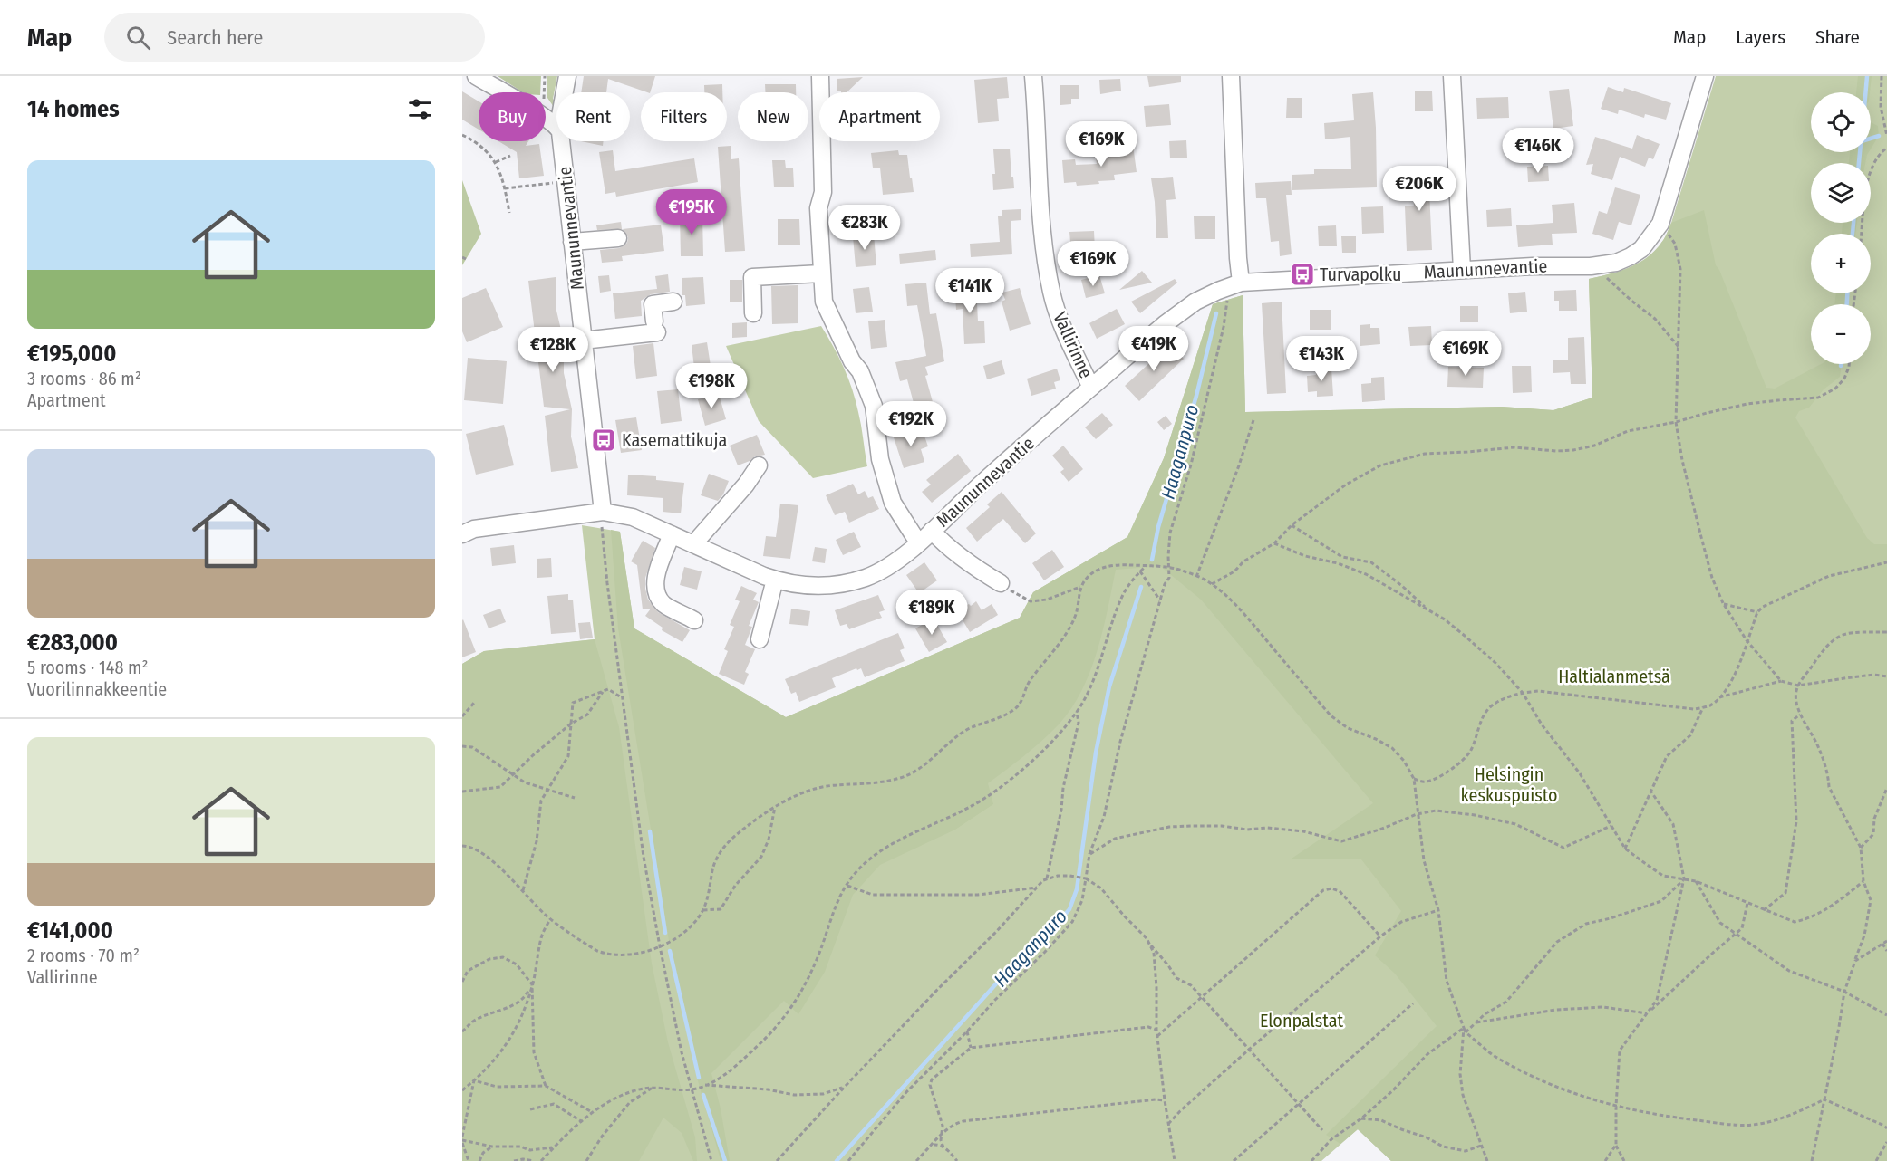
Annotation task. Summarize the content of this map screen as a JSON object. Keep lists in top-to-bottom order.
{
  "streets": {
    "street": ["Maununnevantie", "Vallirinne"]
  },
  "crossings": [
    ["Maununnevantie", "Vallirinne"]
  ],
  "water": ["Haaganpuro"],
  "parks": ["Haltialanmetsä", "Helsingin keskuspuisto", "Elonpalstat"],
  "places": {
    "bus stop": ["Turvapolku", "Kasemattikuja"]
  },
  "page": {
    "header": "Map",
    "search": "Search here",
    "nav": ["Map", "Layers", "Share"],
    "heading": "14 homes",
    "map_buttons": ["+", "−"],
    "chip": [
      "Buy",
      "Rent",
      "Filters",
      "New",
      "Apartment"
    ],
    "price": [
      "€169K",
      "€146K",
      "€206K",
      "€195K",
      "€283K",
      "€169K",
      "€141K",
      "€419K",
      "€128K",
      "€169K",
      "€143K",
      "€198K",
      "€192K",
      "€189K"
    ],
    "list": [
      {
        "name": "€195,000",
        "note": "3 rooms · 86 m² · Apartment"
      },
      {
        "name": "€283,000",
        "note": "5 rooms · 148 m² · Vuorilinnakkeentie"
      },
      {
        "name": "€141,000",
        "note": "2 rooms · 70 m² · Vallirinne"
      }
    ]
  }
}
